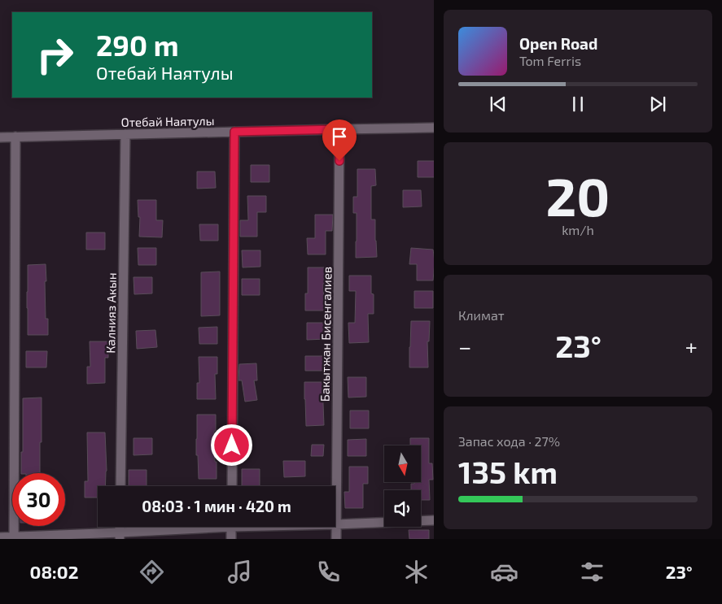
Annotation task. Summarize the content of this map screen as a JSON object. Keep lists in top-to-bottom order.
{
  "streets": {
    "street": ["Отебай Наятулы", "Калнияз Акын", "Бакытжан Бисенгалиев"]
  },
  "crossings": [
    ["Отебай Наятулы", "Калнияз Акын"],
    ["Отебай Наятулы", "Бакытжан Бисенгалиев"]
  ],
  "north": "bottom",
  "page": {
    "turn": ["290 m", "Отебай Наятулы"],
    "song": ["Open Road", "Tom Ferris"],
    "tile": [
      ["20", "km/h"],
      "Климат",
      ["Запас хода · 27%", "135 km"]
    ],
    "heat": ["−", "23°", "+"],
    "limit": "30",
    "trip": "08:03 · 1 мин · 420 m",
    "tabs": ["08:02", "23°"]
  }
}
